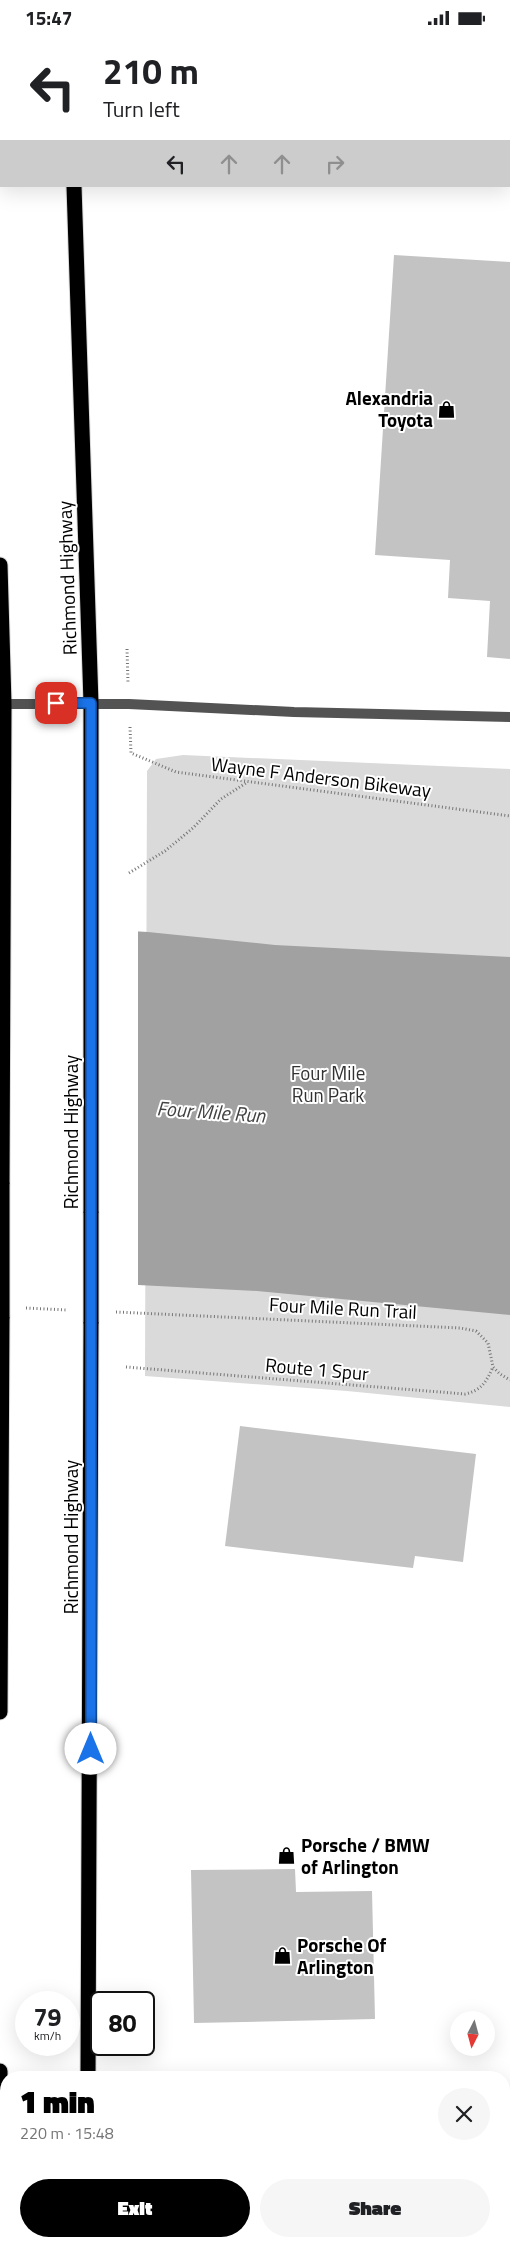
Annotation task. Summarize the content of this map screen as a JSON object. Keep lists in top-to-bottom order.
{
  "streets": {
    "highway": ["Richmond Highway"],
    "path": ["Wayne F Anderson Bikeway", "Four Mile Run Trail", "Route 1 Spur"]
  },
  "crossings": [
    ["Four Mile Run Trail", "Route 1 Spur"]
  ],
  "water": ["Four Mile Run"],
  "parks": ["Four Mile Run Park"],
  "places": {
    "shop": ["Alexandria Toyota", "Porsche / BMW of Arlington", "Porsche Of Arlington"]
  },
  "north": "bottom",
  "page": {
    "status": "15:47",
    "turn": ["210 m", "Turn left"],
    "speed": "79 km/h",
    "limit": "80",
    "heading": ["1 min", "220 m · 15:48"],
    "buttons": ["Exit", "Share"]
  }
}
